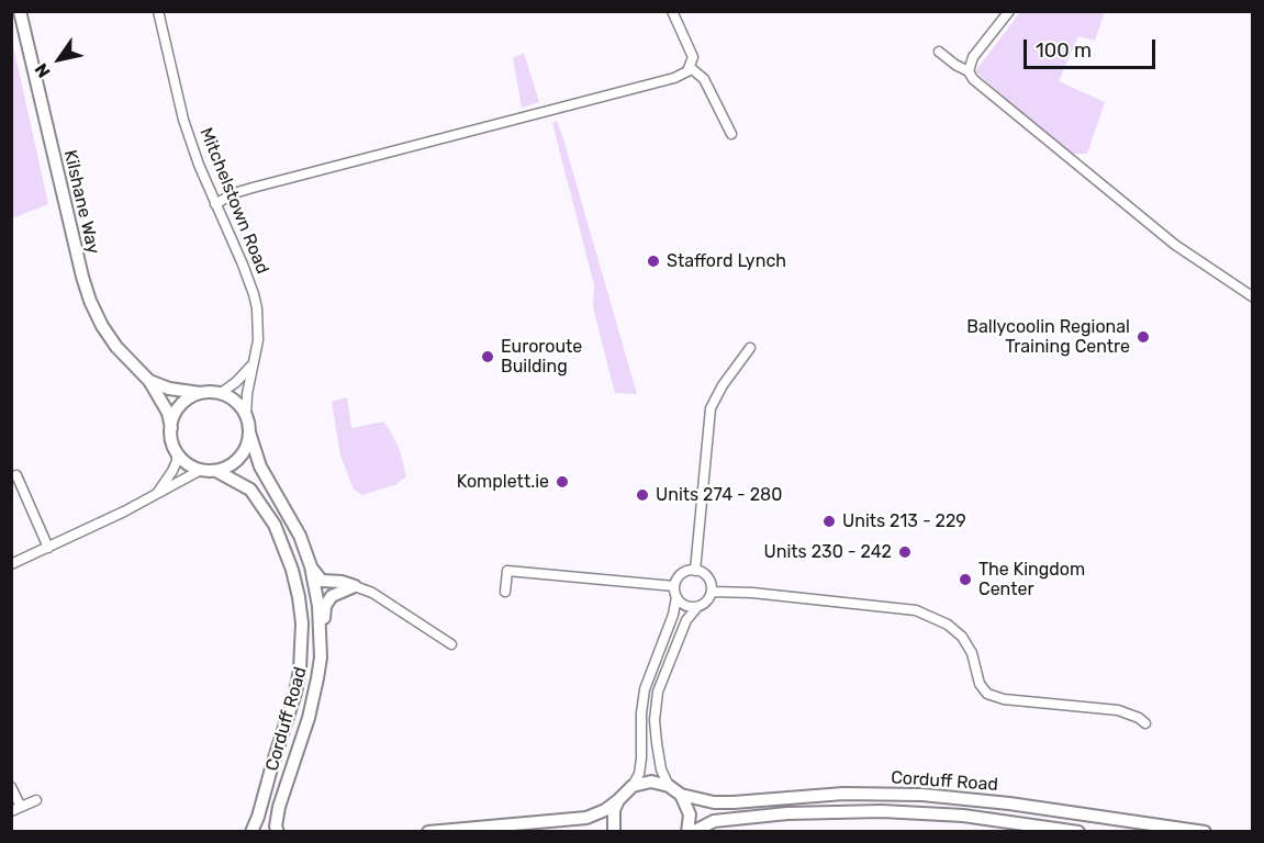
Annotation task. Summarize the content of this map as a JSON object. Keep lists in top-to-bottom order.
{
  "streets": {
    "street": ["Mitchelstown Road", "Kilshane Way", "Corduff Road"]
  },
  "crossings": [
    ["Mitchelstown Road", "Kilshane Way"],
    ["Mitchelstown Road", "Corduff Road"],
    ["Kilshane Way", "Corduff Road"]
  ],
  "places": [
    "Stafford Lynch",
    "Ballycoolin Regional Training Centre",
    "Euroroute Building",
    "Komplett.ie",
    "Units 274 - 280",
    "Units 213 - 229",
    "Units 230 - 242",
    "The Kingdom Center"
  ],
  "scale_bar": "100 m",
  "north": "bottom left"
}
